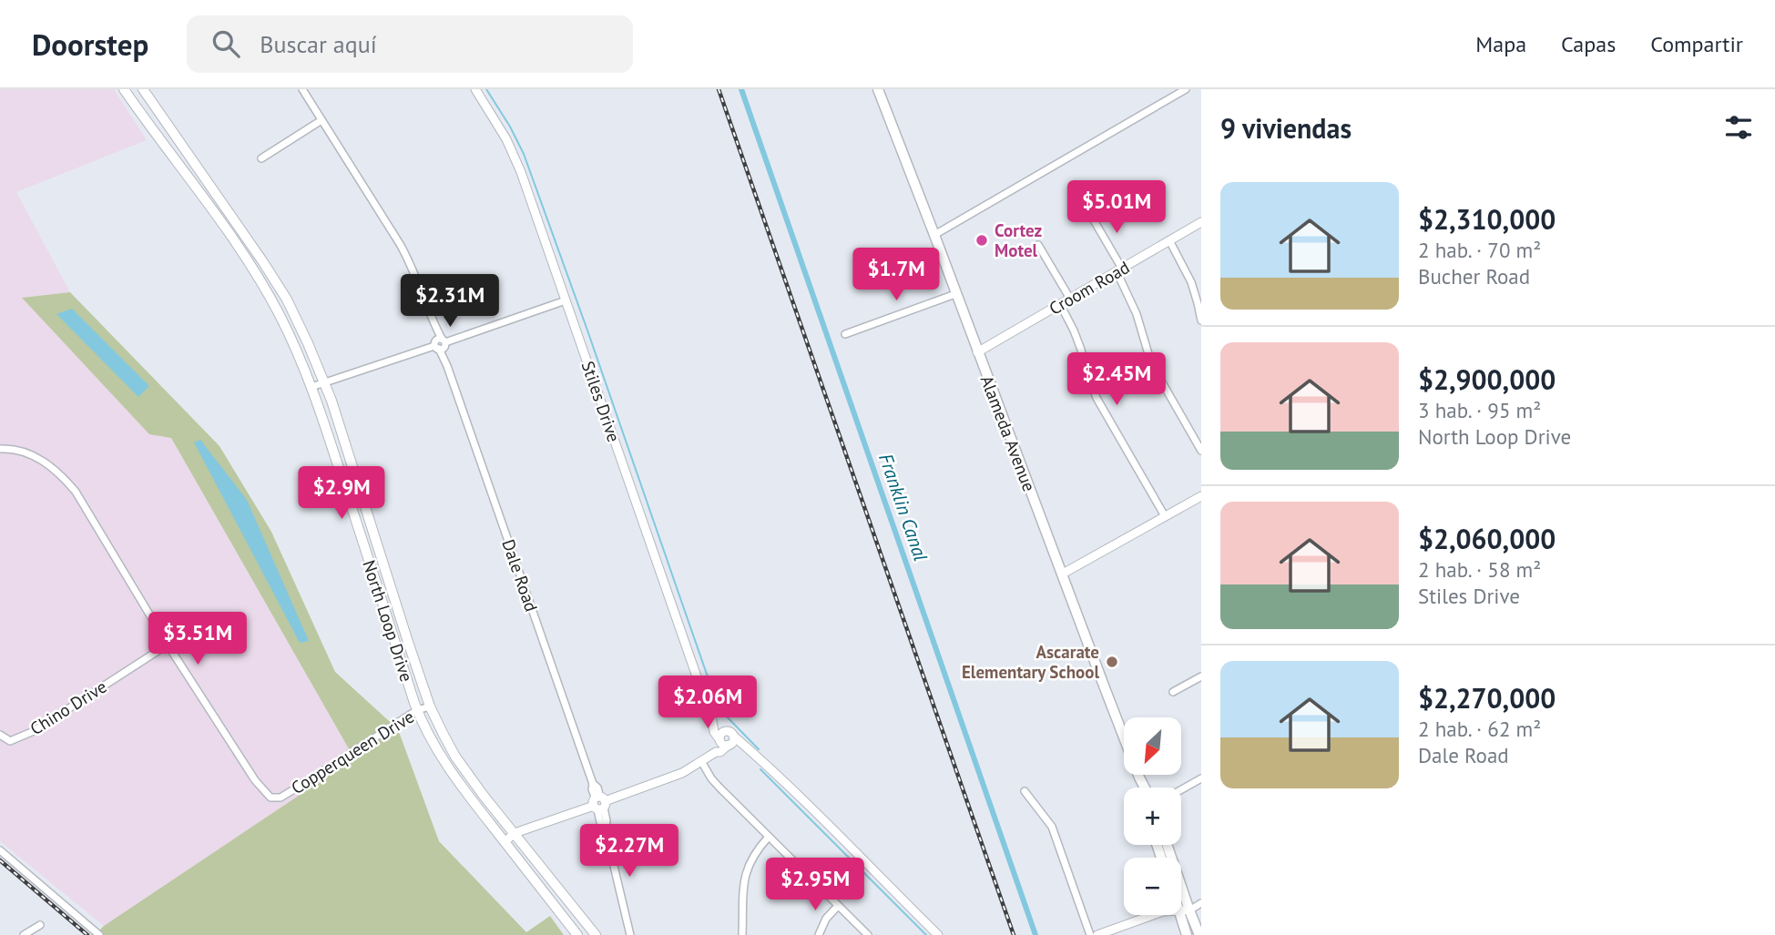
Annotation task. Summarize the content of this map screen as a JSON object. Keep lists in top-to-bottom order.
{
  "streets": {
    "main road": ["Alameda Avenue", "North Loop Drive"],
    "street": [
      "Croom Road",
      "Stiles Drive",
      "Dale Road",
      "Chino Drive",
      "Copperqueen Drive"
    ]
  },
  "crossings": [
    ["Croom Road", "Alameda Avenue"],
    ["North Loop Drive", "Copperqueen Drive"],
    ["Chino Drive", "Copperqueen Drive"]
  ],
  "water": ["Franklin Canal"],
  "places": ["Cortez Motel", "Ascarate Elementary School"],
  "north": "bottom left",
  "page": {
    "header": "Doorstep",
    "search": "Buscar aquí",
    "nav": ["Mapa", "Capas", "Compartir"],
    "heading": "9 viviendas",
    "list": [
      {
        "name": "$2,310,000",
        "note": "2 hab. · 70 m² · Bucher Road"
      },
      {
        "name": "$2,900,000",
        "note": "3 hab. · 95 m² · North Loop Drive"
      },
      {
        "name": "$2,060,000",
        "note": "2 hab. · 58 m² · Stiles Drive"
      },
      {
        "name": "$2,270,000",
        "note": "2 hab. · 62 m² · Dale Road"
      }
    ],
    "price": [
      "$5.01M",
      "$1.7M",
      "$2.31M",
      "$2.45M",
      "$2.9M",
      "$3.51M",
      "$2.06M",
      "$2.27M",
      "$2.95M"
    ],
    "map_buttons": ["+", "−"]
  }
}
